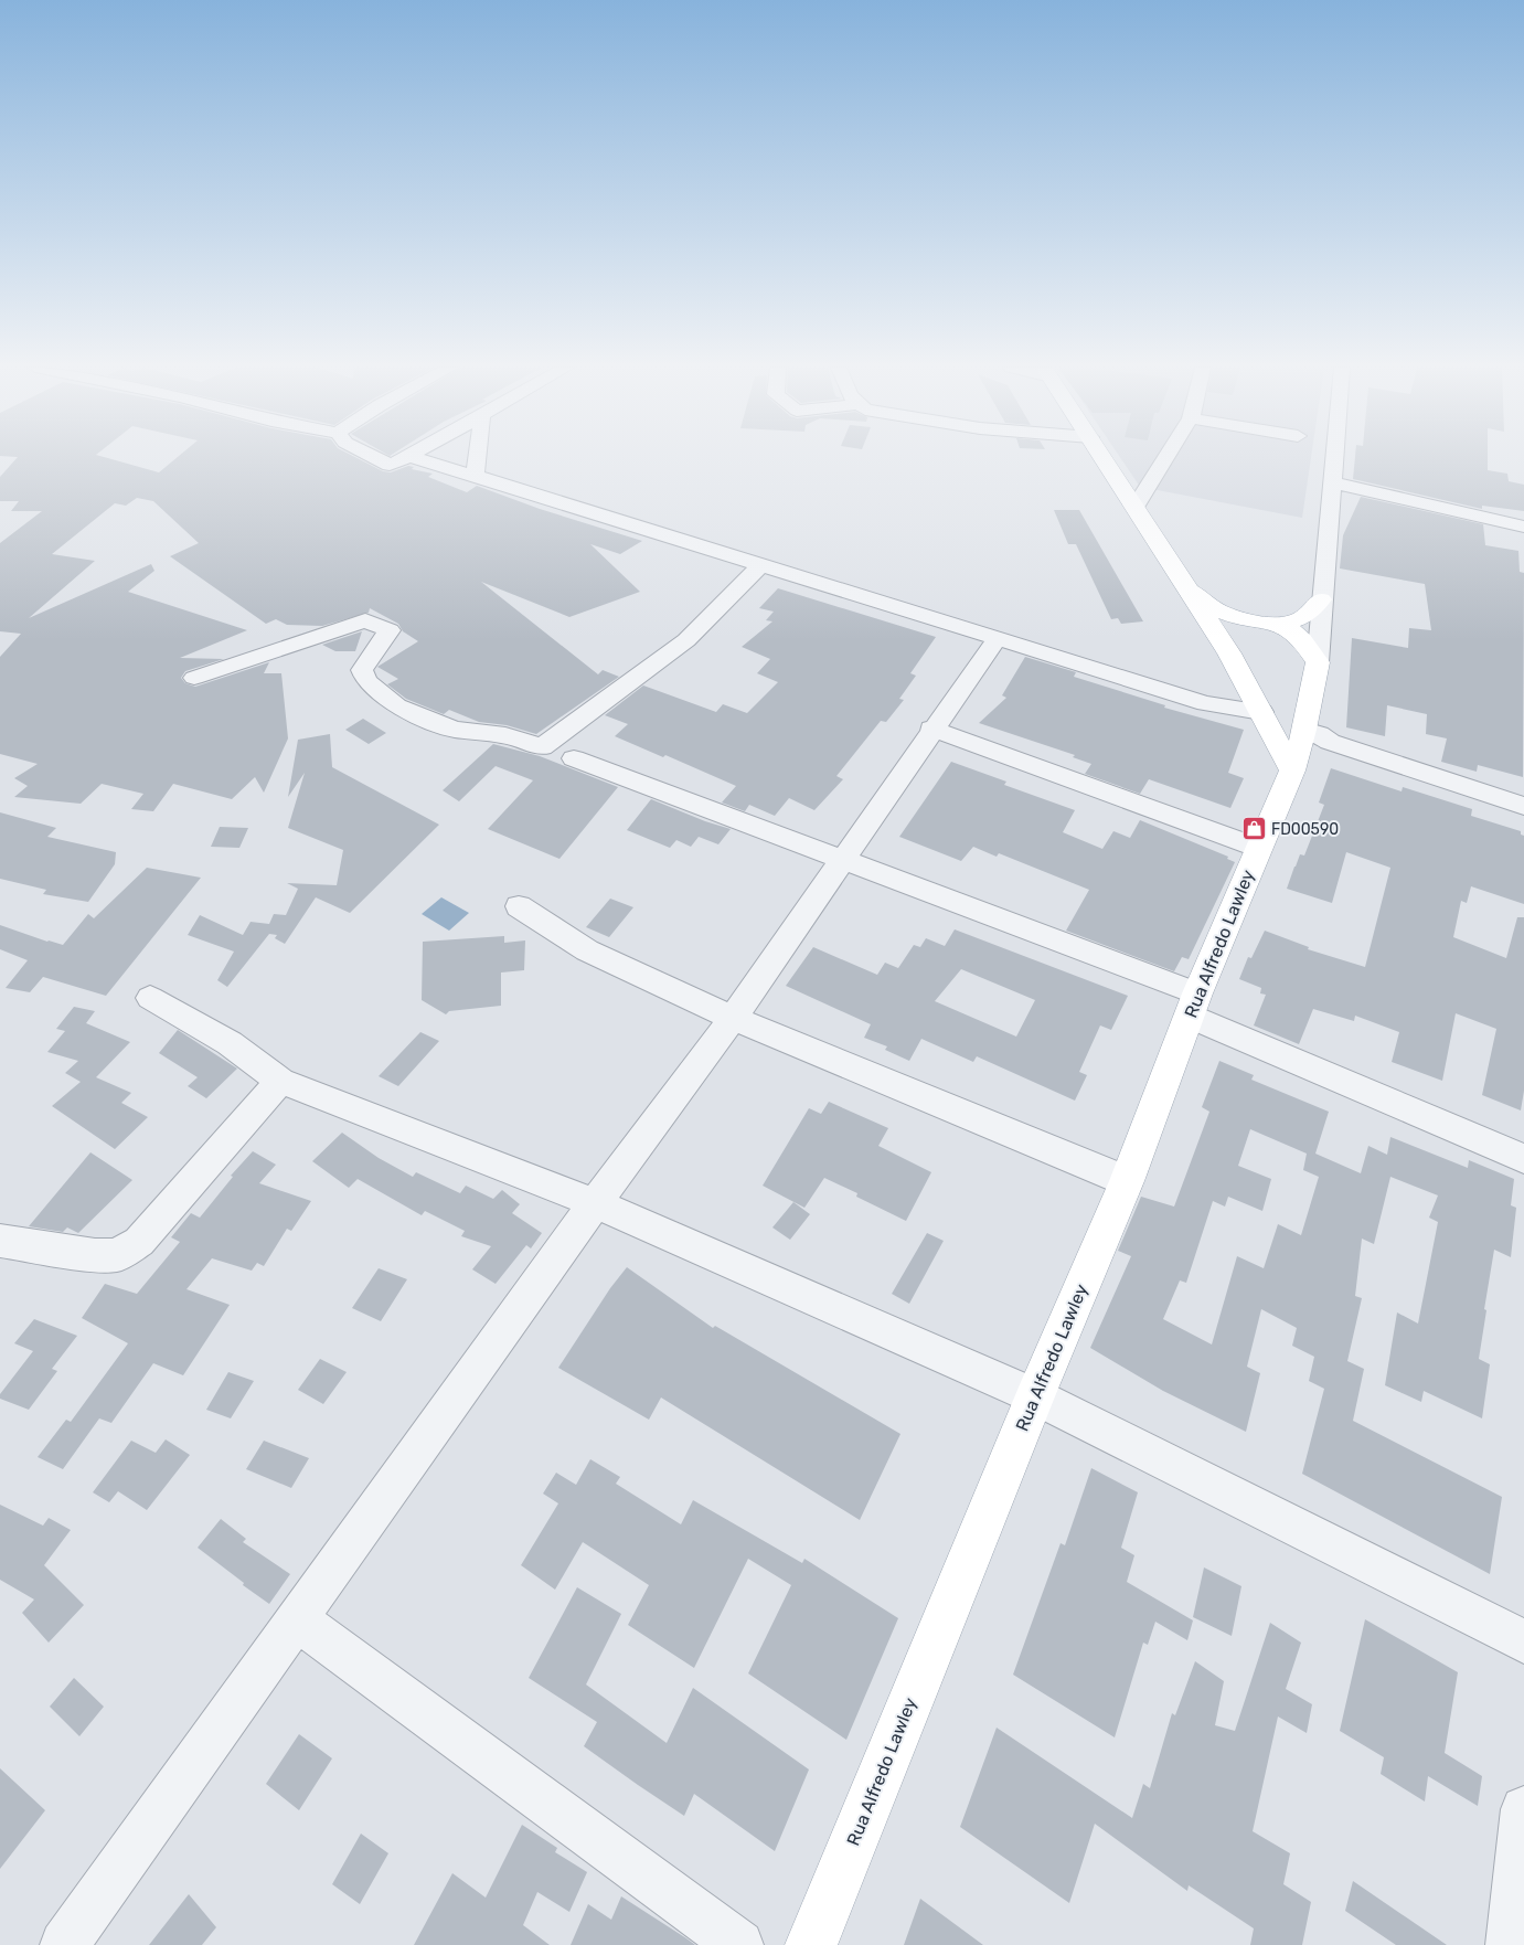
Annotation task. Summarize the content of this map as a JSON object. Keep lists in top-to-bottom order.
{
  "streets": {
    "main road": ["Rua Alfredo Lawley"]
  },
  "places": {
    "shop": ["FD00590"]
  }
}
